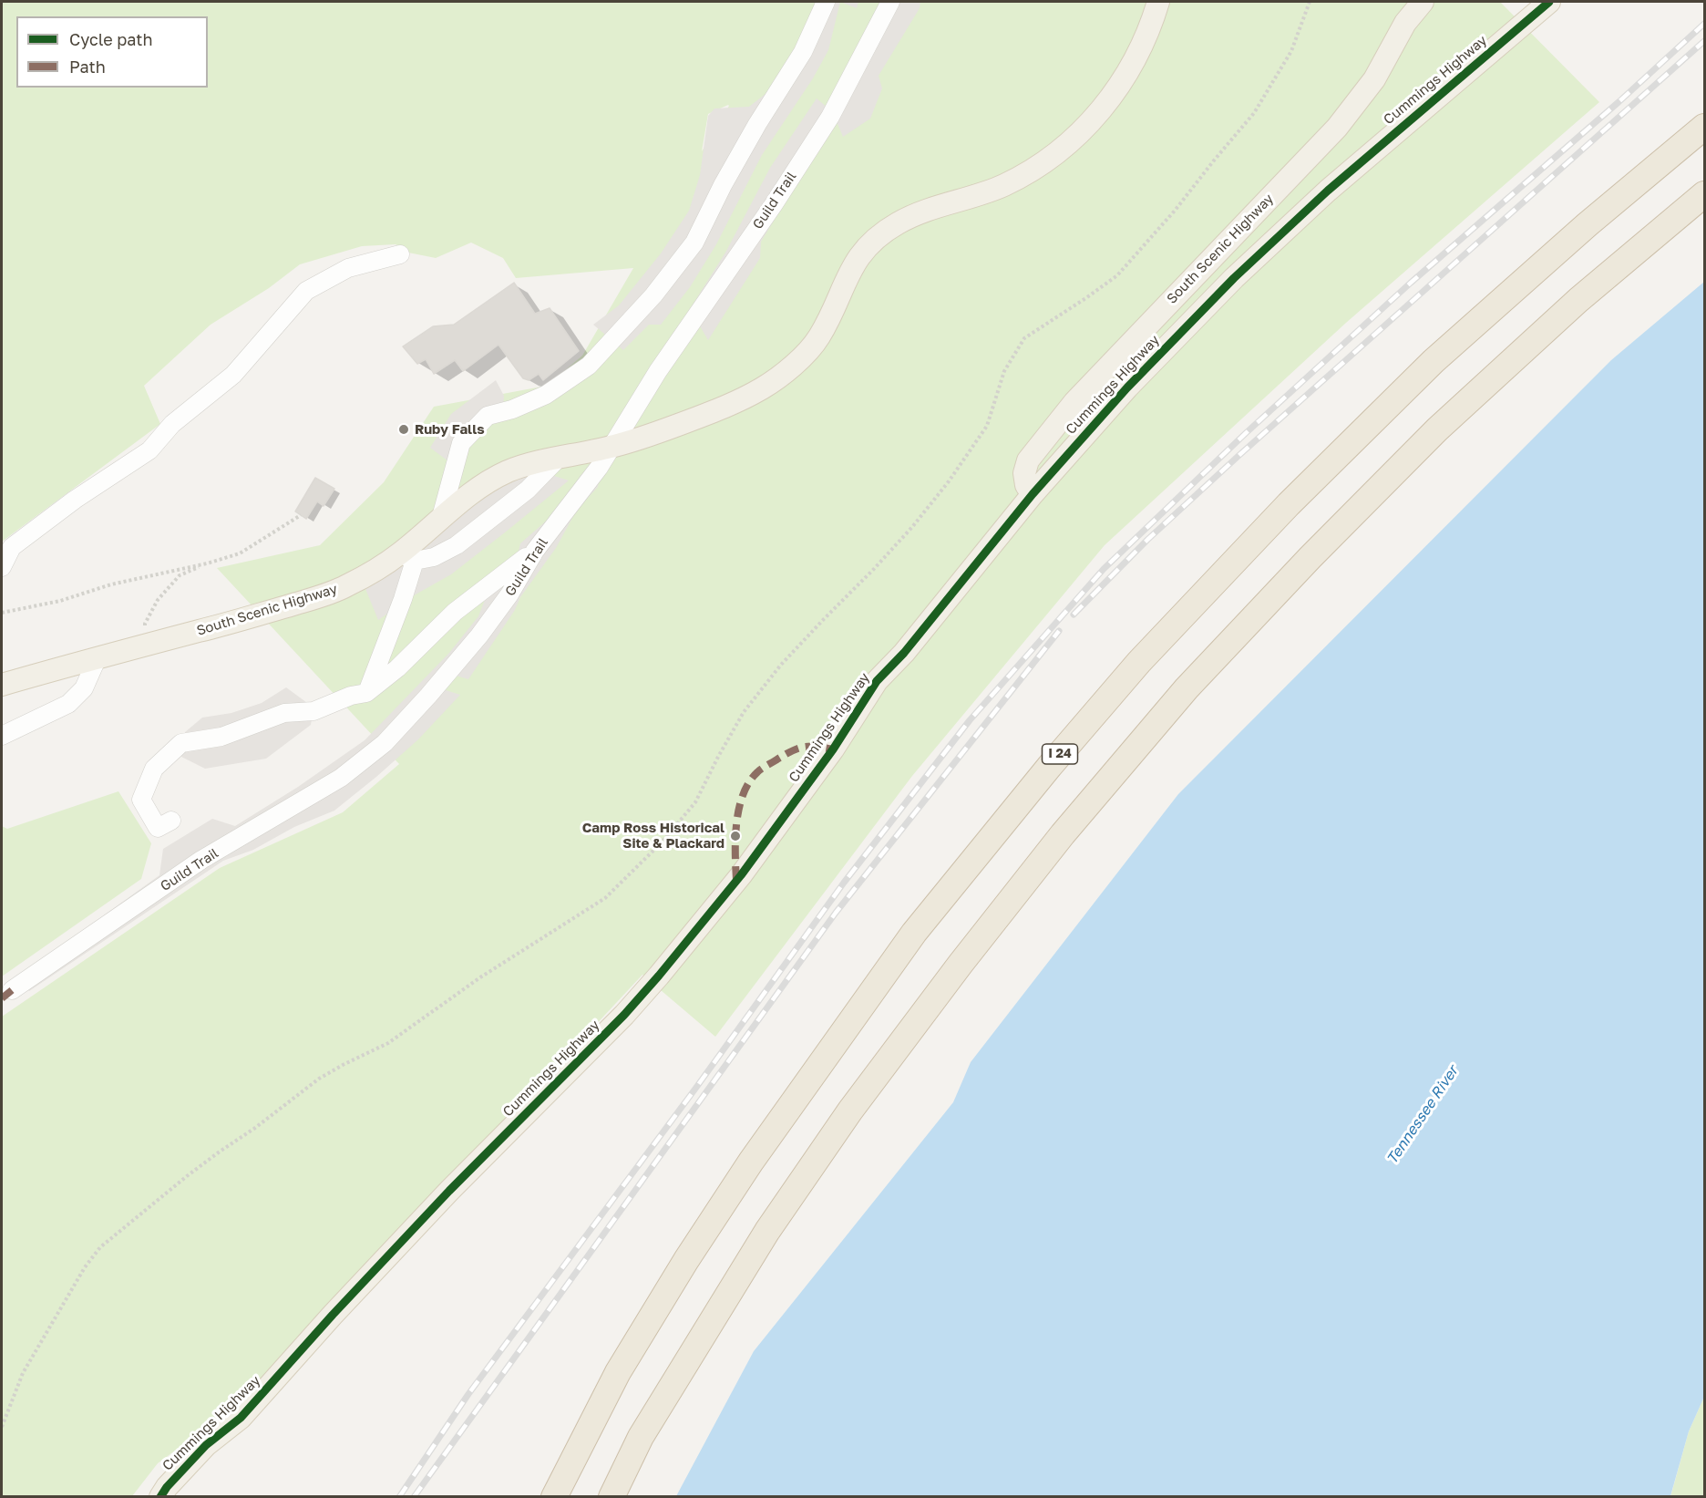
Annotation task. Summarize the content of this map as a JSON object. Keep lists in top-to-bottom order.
{
  "streets": {
    "highway": ["I 24"],
    "main road": ["Cummings Highway", "South Scenic Highway"],
    "lane": ["Guild Trail"]
  },
  "crossings": [
    ["Cummings Highway", "South Scenic Highway"],
    ["Guild Trail", "South Scenic Highway"]
  ],
  "water": ["Tennessee River"],
  "places": ["Ruby Falls", "Camp Ross Historical Site & Plackard"],
  "legend": ["Cycle path", "Path"]
}
